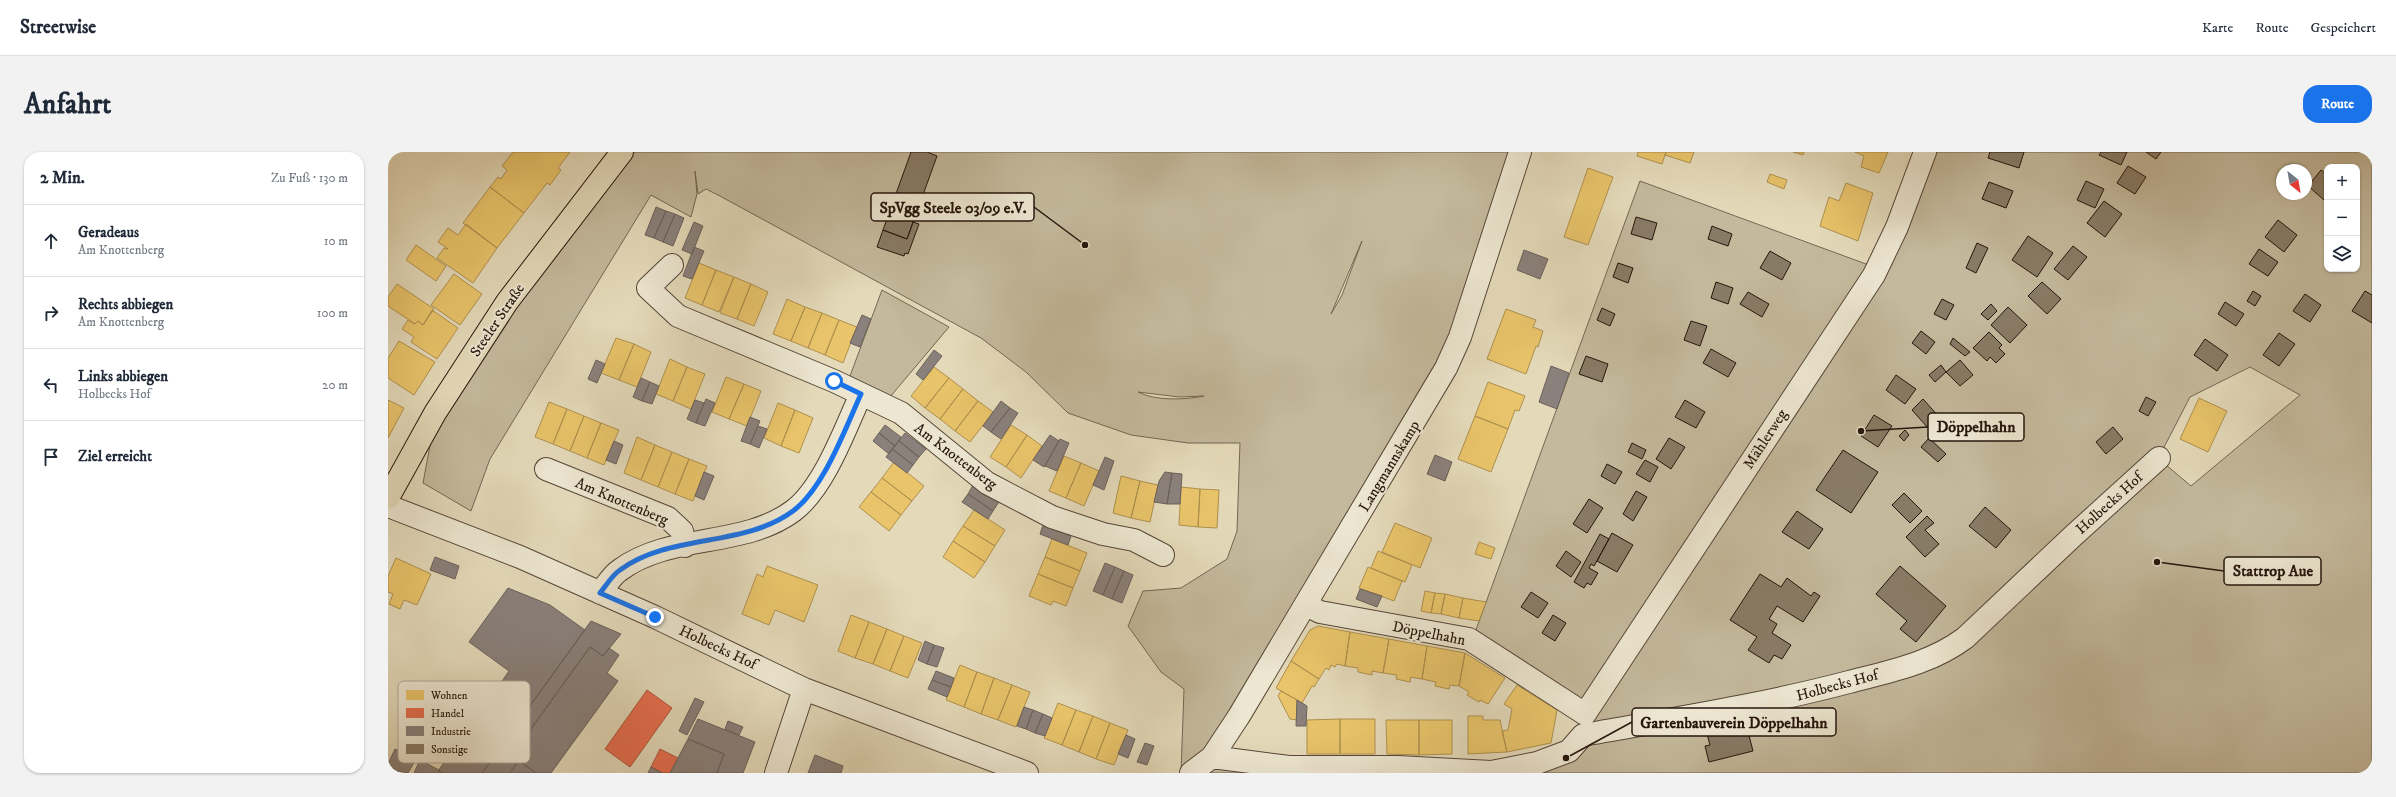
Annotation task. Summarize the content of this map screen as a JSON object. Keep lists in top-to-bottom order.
{
  "streets": {
    "main road": ["Steeler Straße"],
    "street": [
      "Mählerweg",
      "Am Knottenberg",
      "Langmannskamp",
      "Holbecks Hof",
      "Döppelhahn"
    ]
  },
  "crossings": [
    ["Mählerweg", "Holbecks Hof"],
    ["Mählerweg", "Döppelhahn"],
    ["Am Knottenberg", "Holbecks Hof"],
    ["Langmannskamp", "Döppelhahn"],
    ["Holbecks Hof", "Döppelhahn"]
  ],
  "places": [
    "SpVgg Steele 03/09 e.V.",
    "Döppelhahn",
    "Stattrop Aue",
    "Gartenbauverein Döppelhahn"
  ],
  "legend": [
    "Wohnen",
    "Handel",
    "Industrie",
    "Sonstige"
  ],
  "north": "bottom right",
  "page": {
    "header": "Streetwise",
    "nav": ["Karte", "Route", "Gespeichert"],
    "buttons": "Route",
    "title": "Anfahrt",
    "heading": ["2 Min.", "Zu Fuß · 130 m"],
    "map_buttons": ["+", "−"],
    "list": [
      ["Geradeaus", "Am Knottenberg", "10 m"],
      ["Rechts abbiegen", "Am Knottenberg", "100 m"],
      ["Links abbiegen", "Holbecks Hof", "20 m"],
      "Ziel erreicht"
    ]
  }
}
